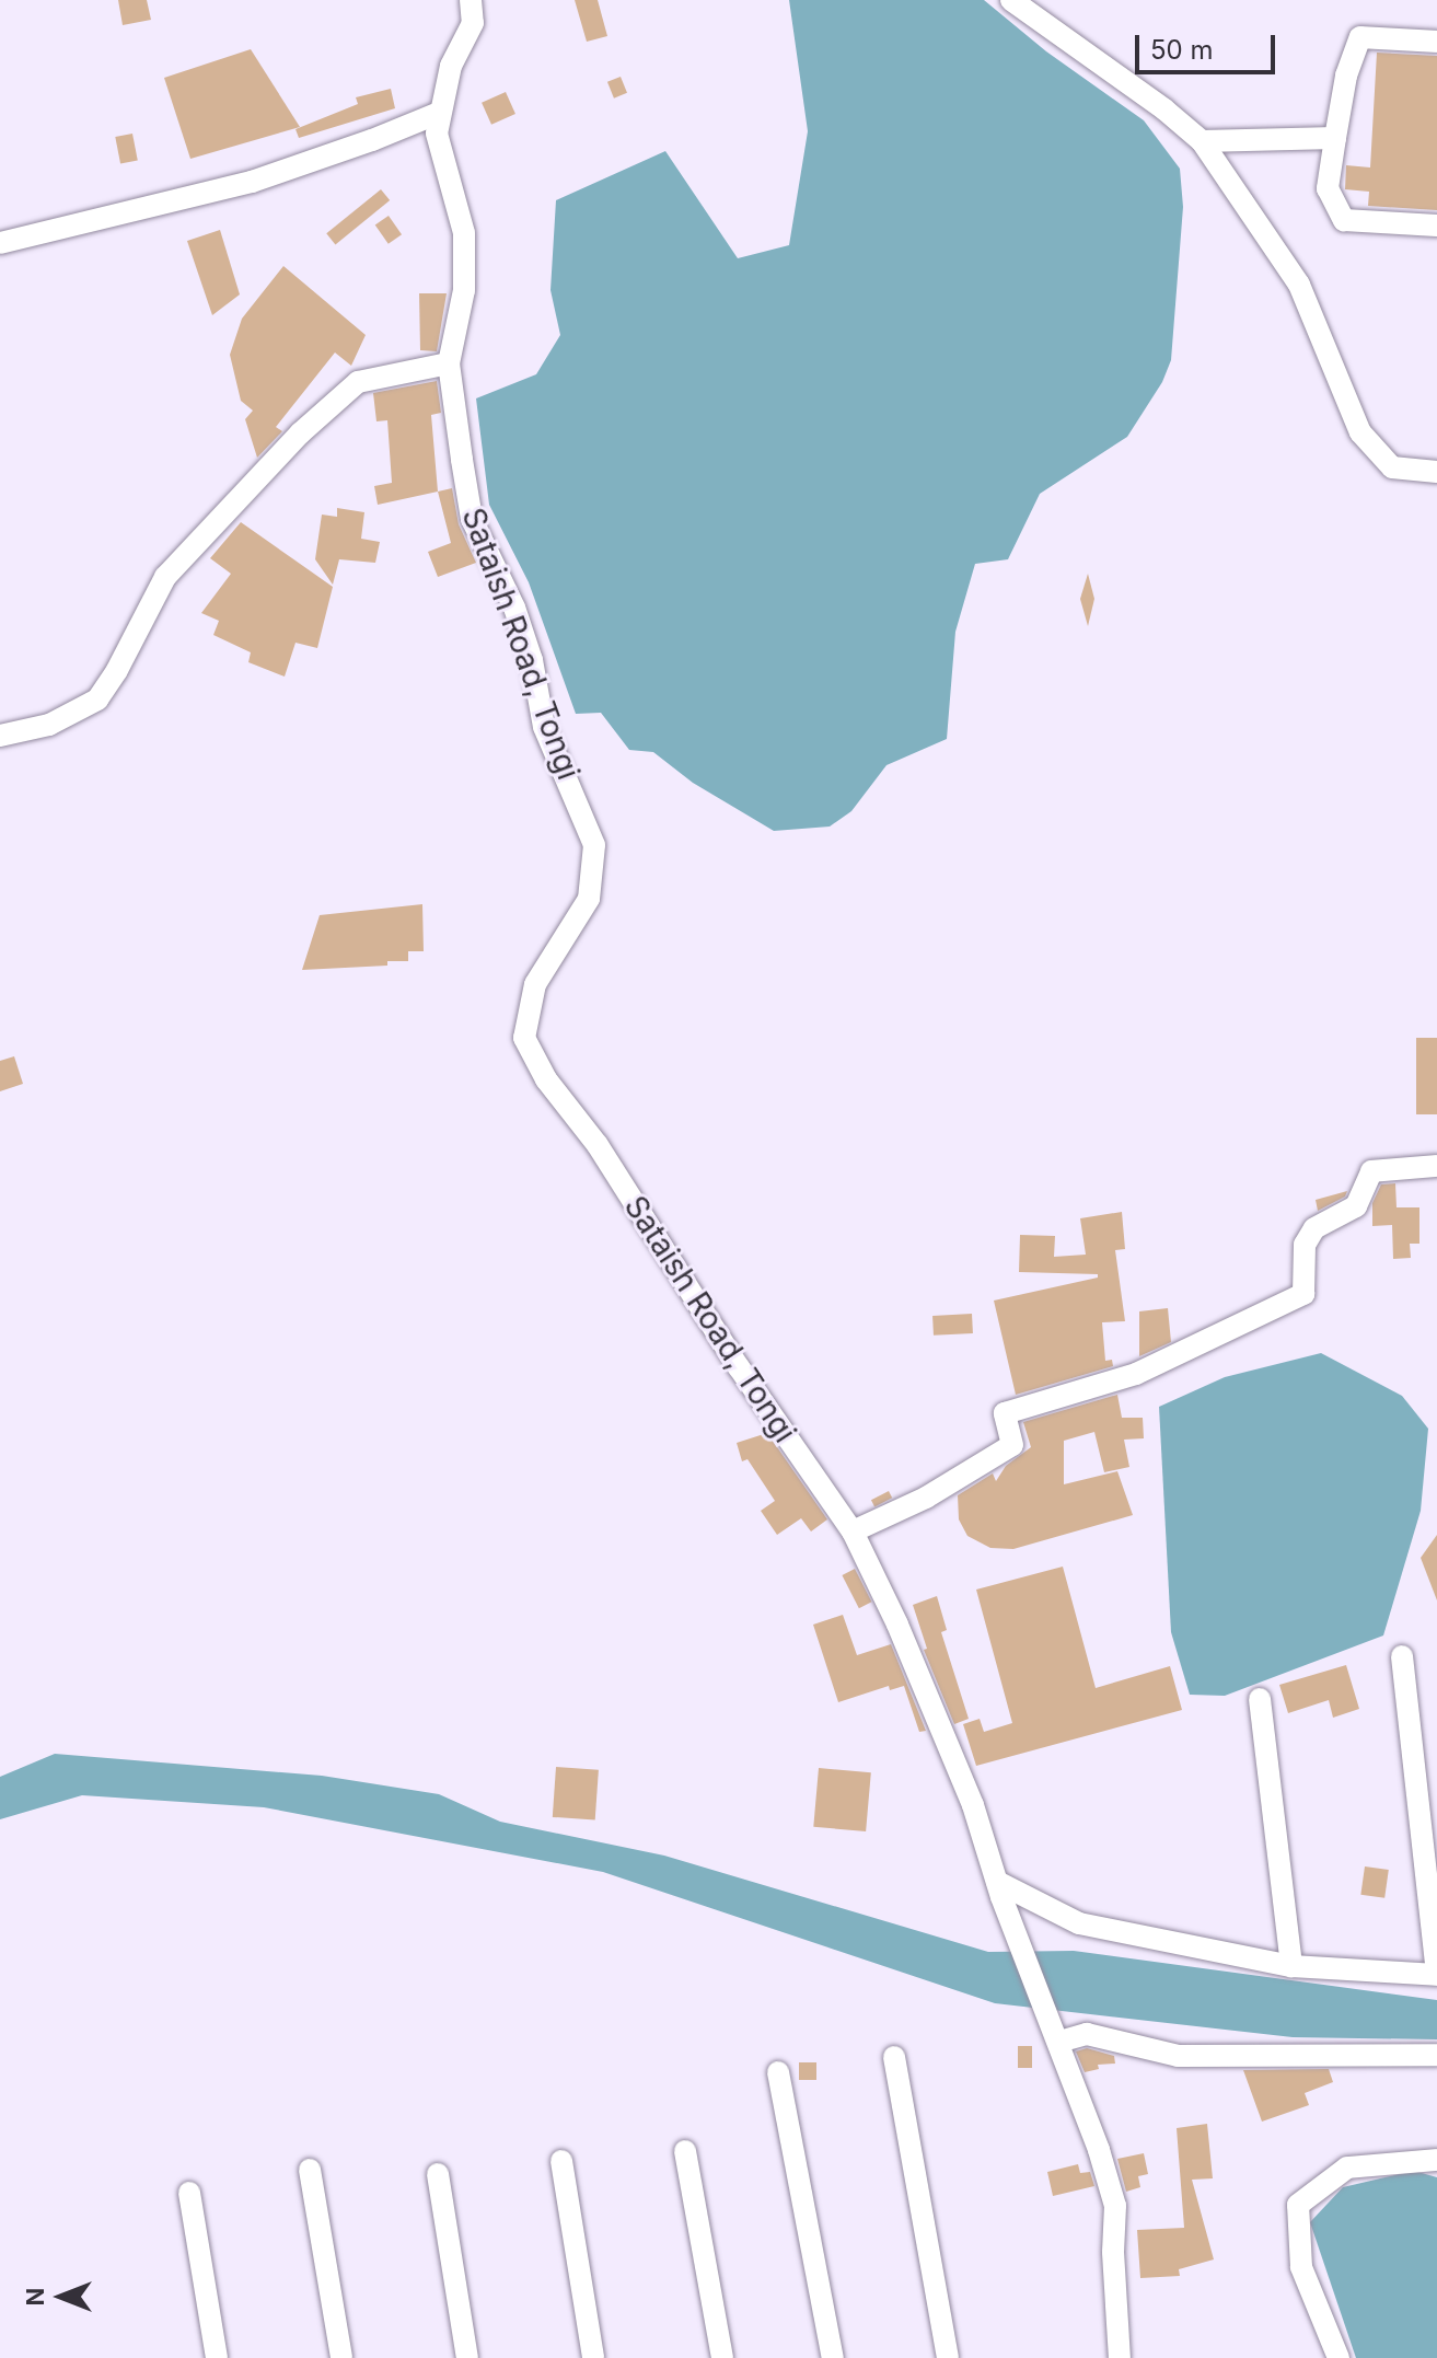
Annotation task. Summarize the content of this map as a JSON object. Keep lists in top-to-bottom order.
{
  "streets": {
    "street": ["Sataish Road, Tongi"]
  },
  "scale_bar": "50 m",
  "north": "left"
}
